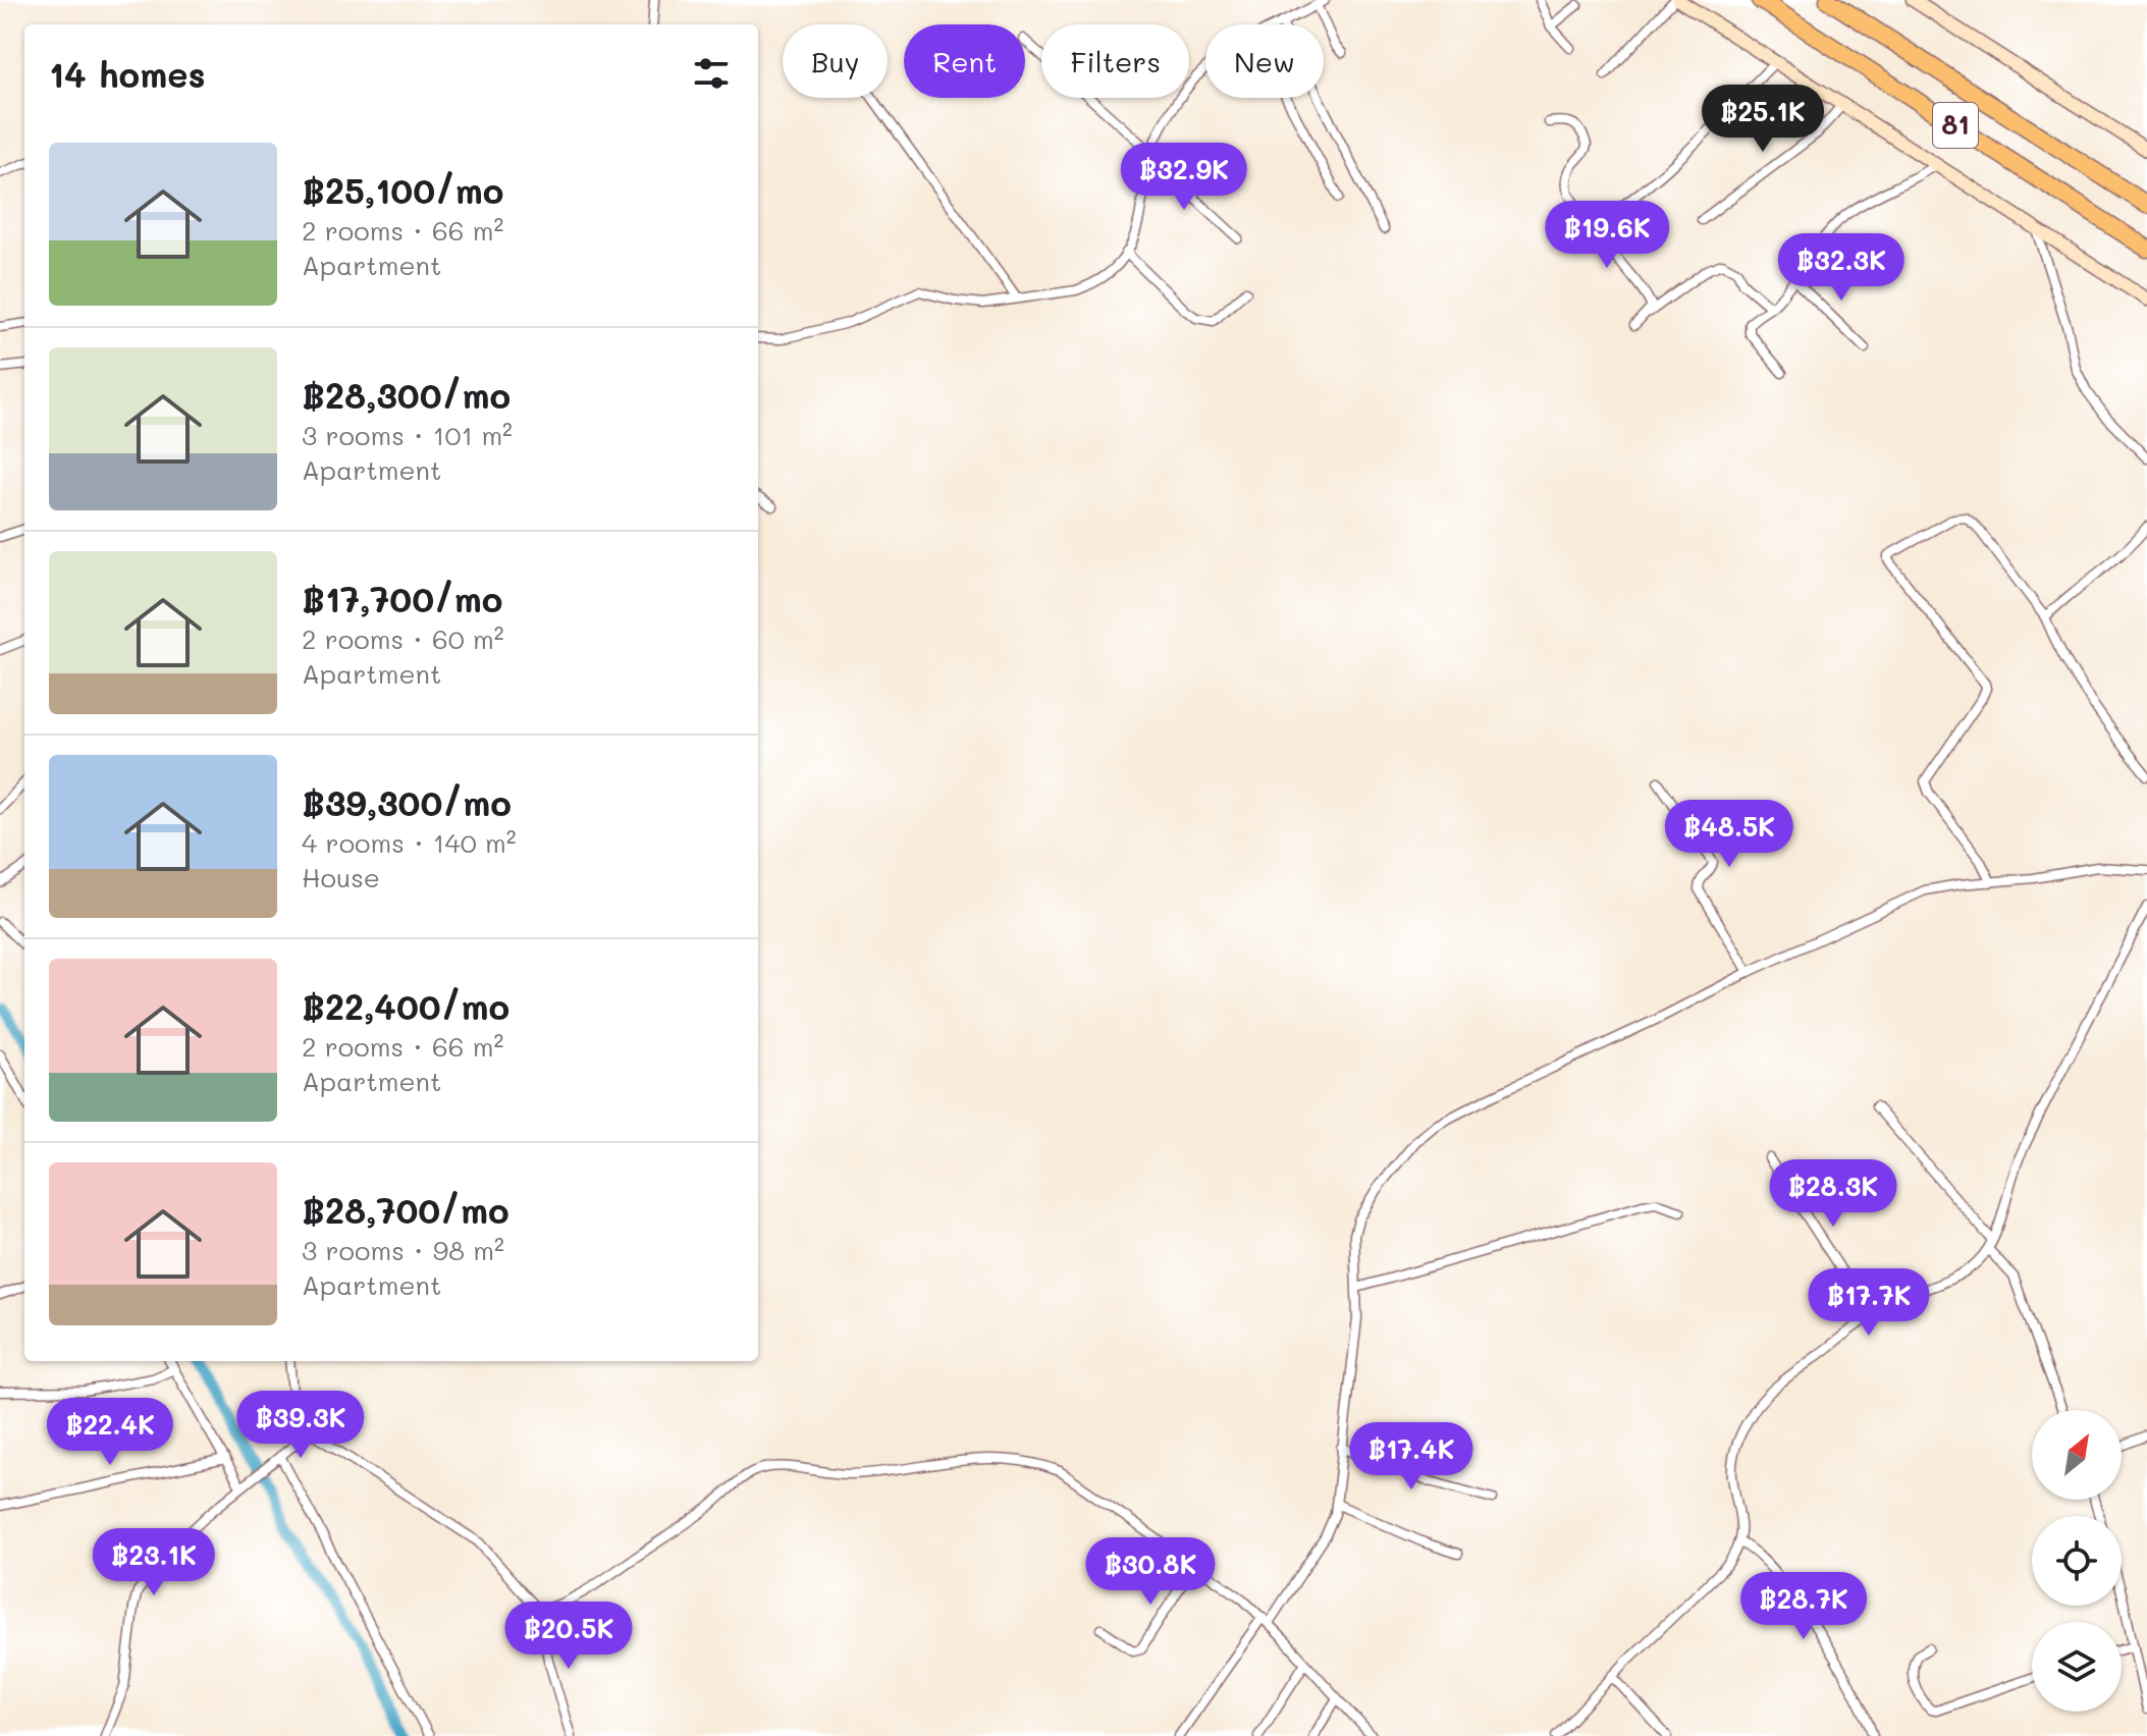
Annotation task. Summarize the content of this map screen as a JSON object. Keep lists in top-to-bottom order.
{
  "streets": {
    "highway": ["81"]
  },
  "north": "top right",
  "page": {
    "chip": [
      "Buy",
      "Rent",
      "Filters",
      "New"
    ],
    "heading": "14 homes",
    "price": [
      "฿25.1K",
      "฿32.9K",
      "฿19.6K",
      "฿32.3K",
      "฿48.5K",
      "฿28.3K",
      "฿17.7K",
      "฿39.3K",
      "฿22.4K",
      "฿17.4K",
      "฿23.1K",
      "฿30.8K",
      "฿28.7K",
      "฿20.5K"
    ],
    "list": [
      {
        "name": "฿25,100/mo",
        "note": "2 rooms · 66 m² · Apartment"
      },
      {
        "name": "฿28,300/mo",
        "note": "3 rooms · 101 m² · Apartment"
      },
      {
        "name": "฿17,700/mo",
        "note": "2 rooms · 60 m² · Apartment"
      },
      {
        "name": "฿39,300/mo",
        "note": "4 rooms · 140 m² · House"
      },
      {
        "name": "฿22,400/mo",
        "note": "2 rooms · 66 m² · Apartment"
      },
      {
        "name": "฿28,700/mo",
        "note": "3 rooms · 98 m² · Apartment"
      }
    ]
  }
}
